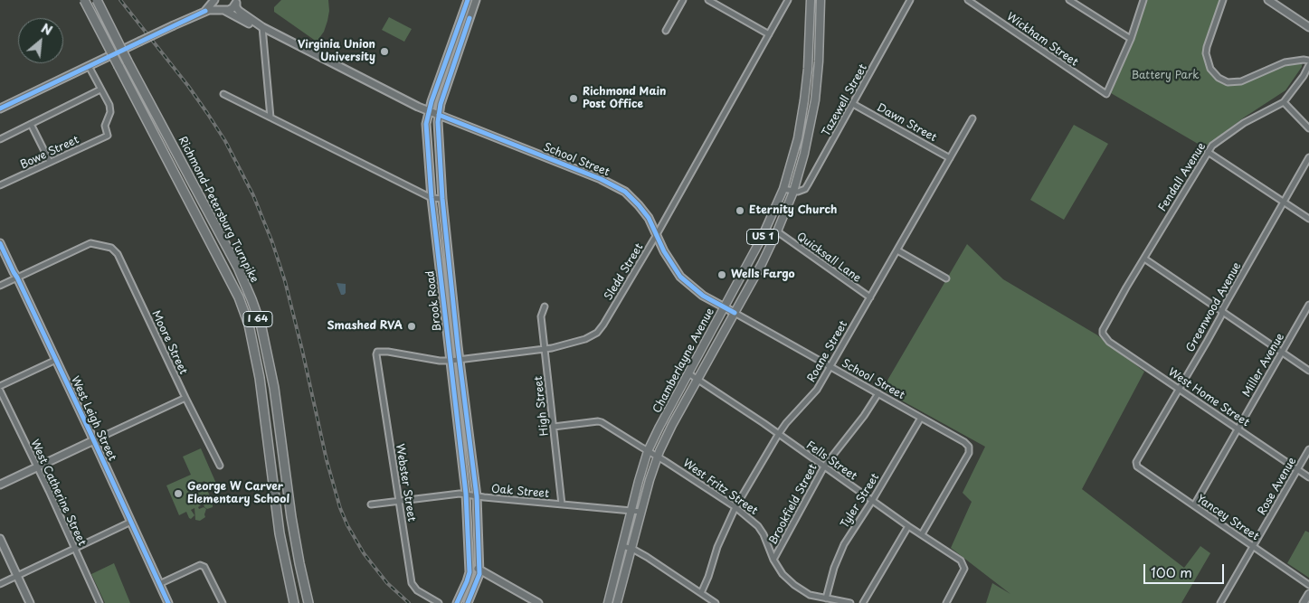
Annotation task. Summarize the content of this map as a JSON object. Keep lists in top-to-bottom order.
{
  "streets": {
    "highway": ["Richmond-Petersburg Turnpike", "I 64"],
    "main road": [
      "School Street",
      "US 1",
      "Brook Road",
      "Chamberlayne Avenue",
      "West Leigh Street"
    ],
    "street": [
      "Wickham Street",
      "Tazewell Street",
      "Dawn Street",
      "Bowe Street",
      "Fendall Avenue",
      "Quicksall Lane",
      "Sledd Street",
      "Greenwood Avenue",
      "Moore Street",
      "Roane Street",
      "Miller Avenue",
      "West Home Street",
      "High Street",
      "Fells Street",
      "Webster Street",
      "Rose Avenue",
      "West Fritz Street",
      "Oak Street",
      "West Catherine Street",
      "Tyler Street",
      "Brookfield Street",
      "Yancey Street"
    ]
  },
  "crossings": [
    ["Tazewell Street", "Dawn Street"],
    ["Tazewell Street", "Chamberlayne Avenue"],
    ["Dawn Street", "Roane Street"],
    ["School Street", "Sledd Street"],
    ["School Street", "Brook Road"],
    ["School Street", "Roane Street"],
    ["School Street", "Chamberlayne Avenue"],
    ["School Street", "Fells Street"],
    ["School Street", "Tyler Street"],
    ["School Street", "Brookfield Street"],
    ["Fendall Avenue", "West Home Street"],
    ["Quicksall Lane", "Roane Street"],
    ["Quicksall Lane", "Chamberlayne Avenue"],
    ["Sledd Street", "Brook Road"],
    ["Sledd Street", "High Street"],
    ["Sledd Street", "Webster Street"],
    ["Brook Road", "Oak Street"],
    ["Greenwood Avenue", "West Home Street"],
    ["Greenwood Avenue", "Yancey Street"],
    ["Moore Street", "West Leigh Street"],
    ["Roane Street", "Fells Street"],
    ["Roane Street", "West Fritz Street"],
    ["Chamberlayne Avenue", "Fells Street"],
    ["Chamberlayne Avenue", "West Fritz Street"],
    ["Chamberlayne Avenue", "Oak Street"],
    ["Miller Avenue", "West Home Street"],
    ["Miller Avenue", "Yancey Street"],
    ["West Home Street", "Rose Avenue"],
    ["High Street", "West Fritz Street"],
    ["High Street", "Oak Street"],
    ["Fells Street", "Tyler Street"],
    ["Fells Street", "Brookfield Street"],
    ["Webster Street", "Oak Street"],
    ["Rose Avenue", "Yancey Street"],
    ["West Fritz Street", "Tyler Street"],
    ["West Fritz Street", "Brookfield Street"]
  ],
  "parks": ["Battery Park"],
  "places": [
    "Virginia Union University",
    "Richmond Main Post Office",
    "Eternity Church",
    "Wells Fargo",
    "Smashed RVA",
    "George W Carver Elementary School"
  ],
  "scale_bar": "100 m",
  "north": "top right"
}
